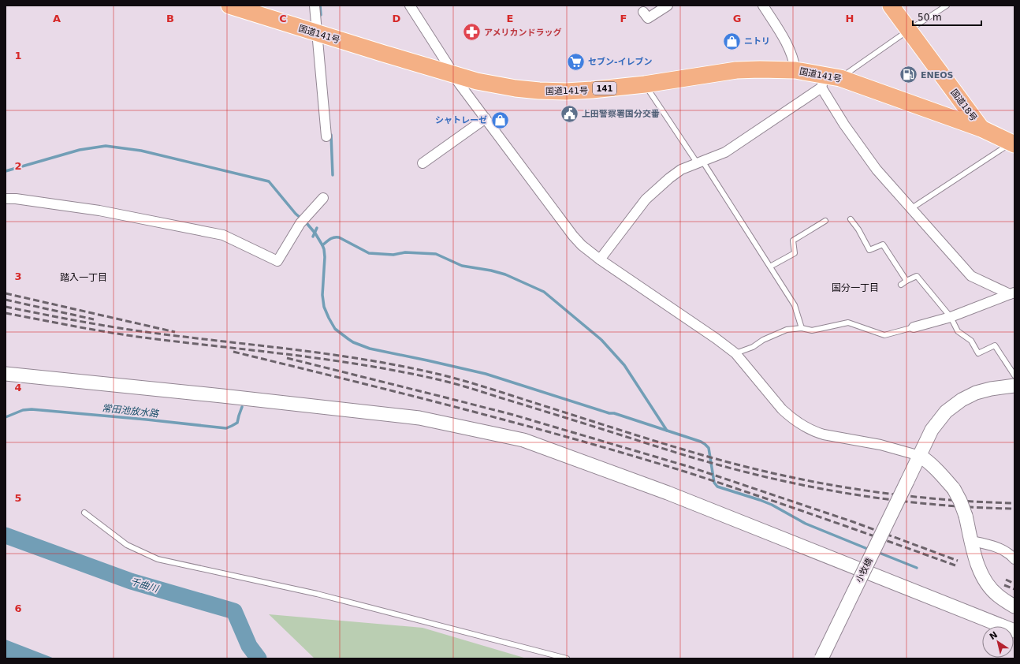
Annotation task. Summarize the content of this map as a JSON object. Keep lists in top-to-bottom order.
{
  "streets": {
    "highway": ["国道141号", "141", "国道18号"],
    "street": ["小牧橋"]
  },
  "crossings": [
    ["国道141号", "国道18号"]
  ],
  "districts": ["踏入一丁目", "国分一丁目"],
  "water": ["常田池放水路", "千曲川"],
  "places": {
    "pharmacy": ["アメリカンドラッグ"],
    "shop": ["ニトリ", "シャトレーゼ"],
    "supermarket": ["セブン-イレブン"],
    "fuel station": ["ENEOS"],
    "public building": ["上田警察署国分交番"]
  },
  "scale_bar": "50 m",
  "north": "top left",
  "grid": {
    "columns": [
      "A",
      "B",
      "C",
      "D",
      "E",
      "F",
      "G",
      "H"
    ],
    "rows": [
      "1",
      "2",
      "3",
      "4",
      "5",
      "6"
    ]
  }
}
